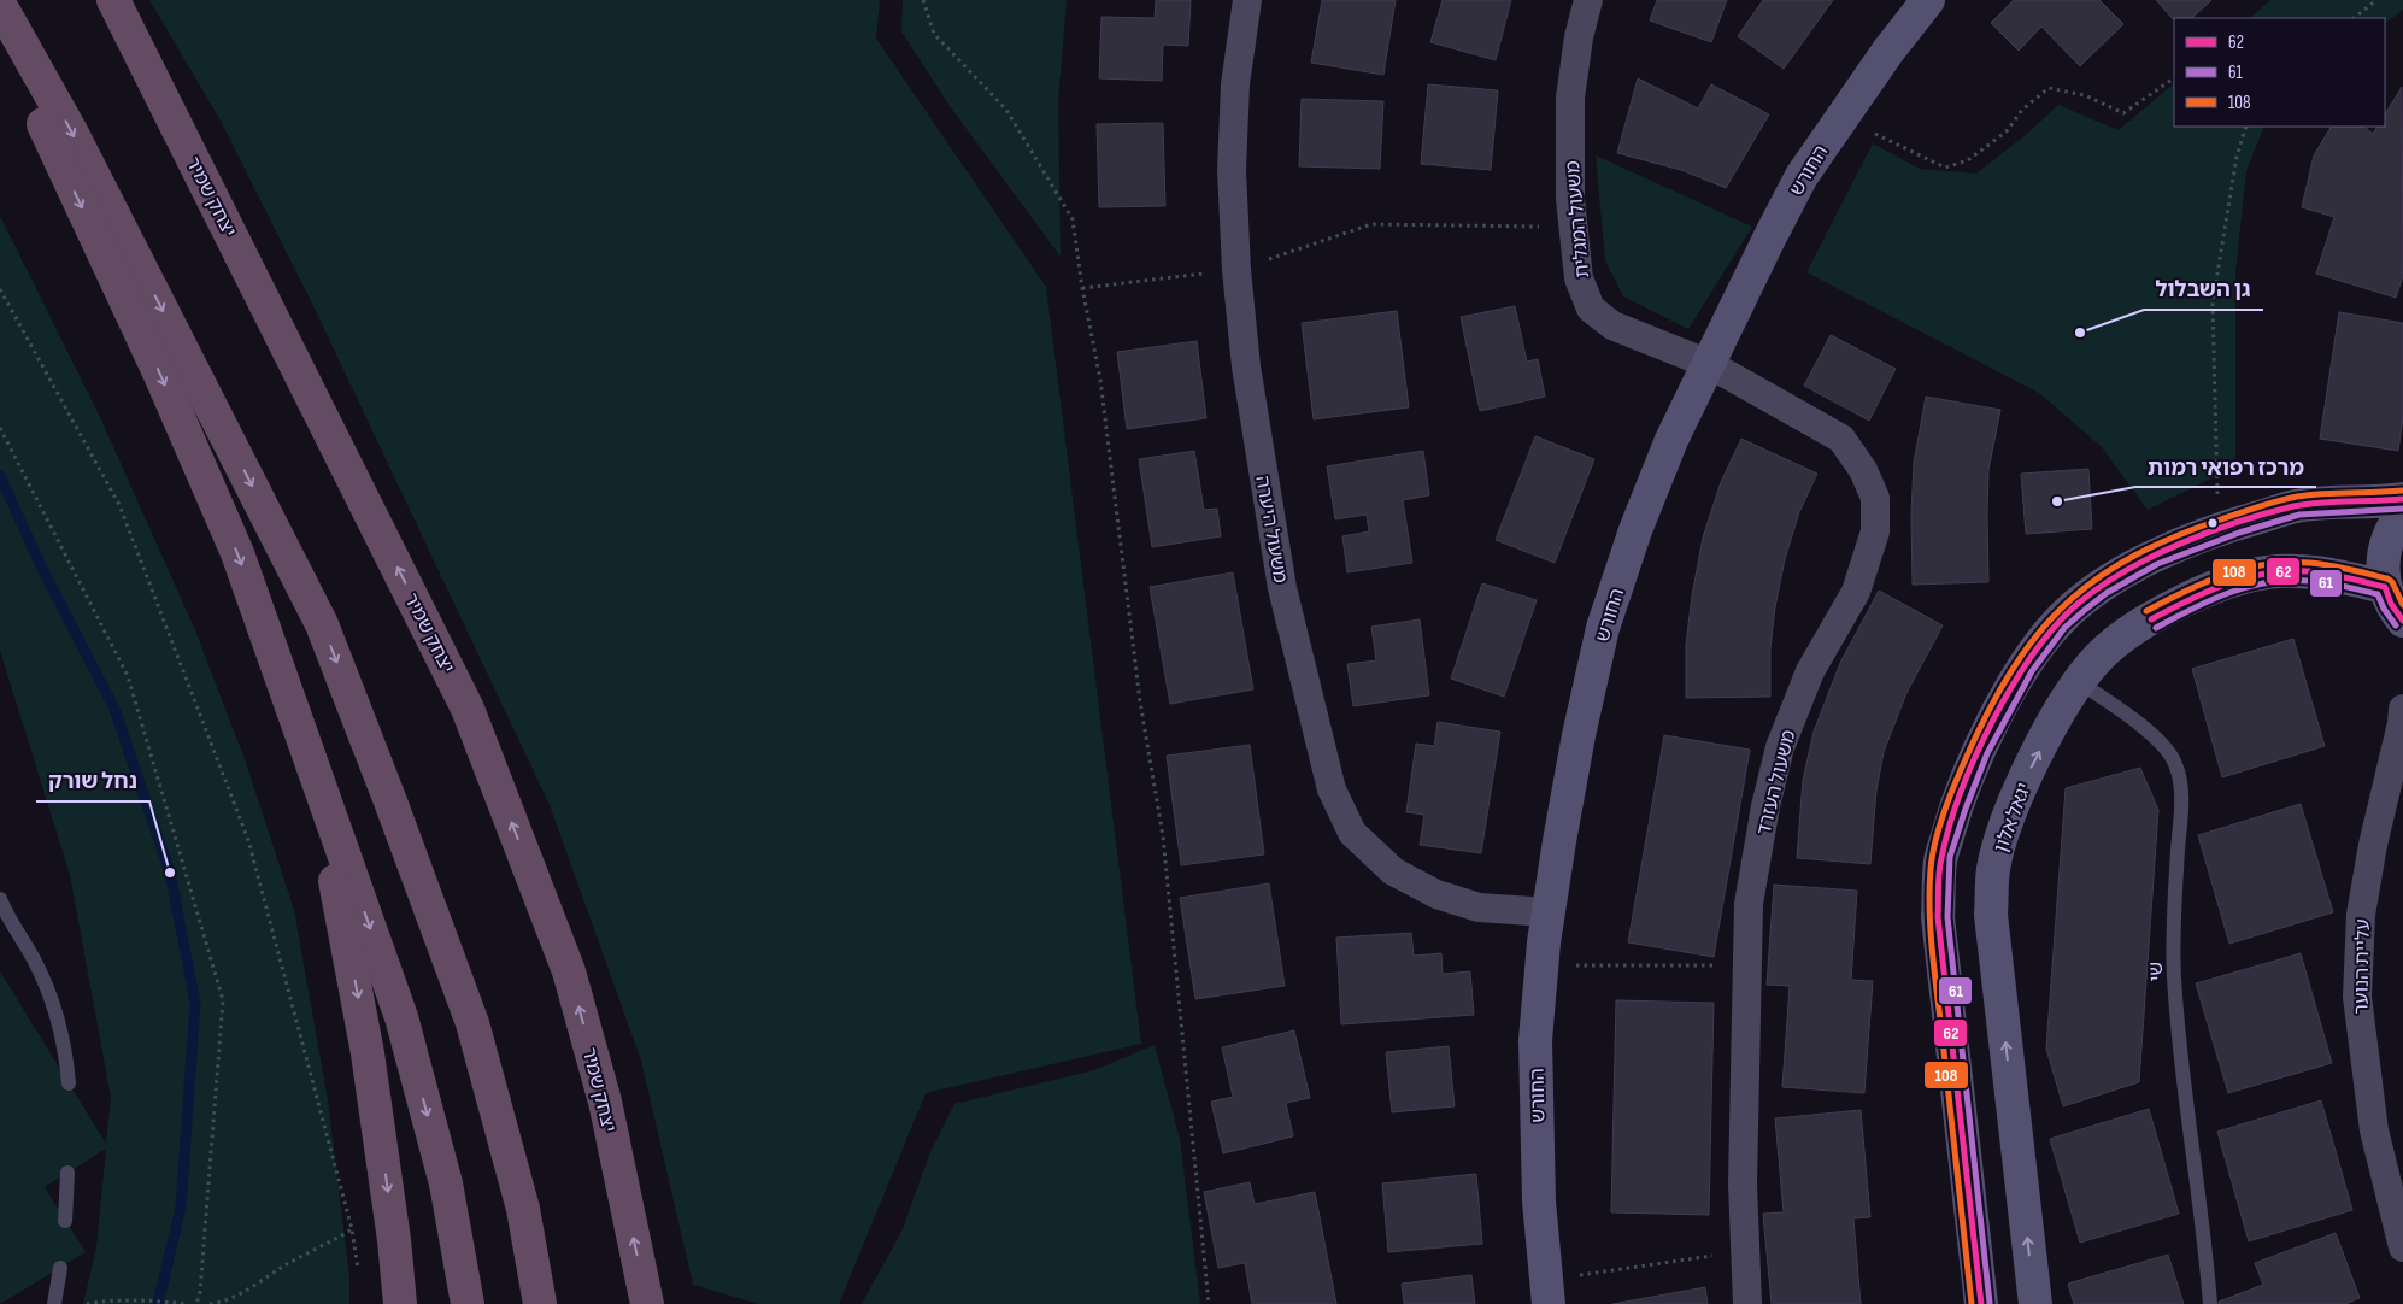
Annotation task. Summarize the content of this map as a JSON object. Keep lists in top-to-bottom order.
{
  "streets": {
    "highway": ["יצחק שמיר"],
    "street": [
      "החורש",
      "משעול המגלית",
      "משעול היערה",
      "משעול העזרד",
      "יגאל אלון",
      "עליית הנוער"
    ],
    "lane": ["שי"]
  },
  "crossings": [
    ["החורש", "משעול המגלית"],
    ["החורש", "משעול היערה"],
    ["החורש", "משעול העזרד"],
    ["משעול המגלית", "משעול העזרד"],
    ["יגאל אלון", "שי"]
  ],
  "one_way": ["יגאל אלון"],
  "places": ["גן השבלול", "מרכז רפואי רמות", "נחל שורק"],
  "lines": ["transit line 108", "transit line 62", "transit line 61"],
  "legend": ["62", "61", "108"]
}
